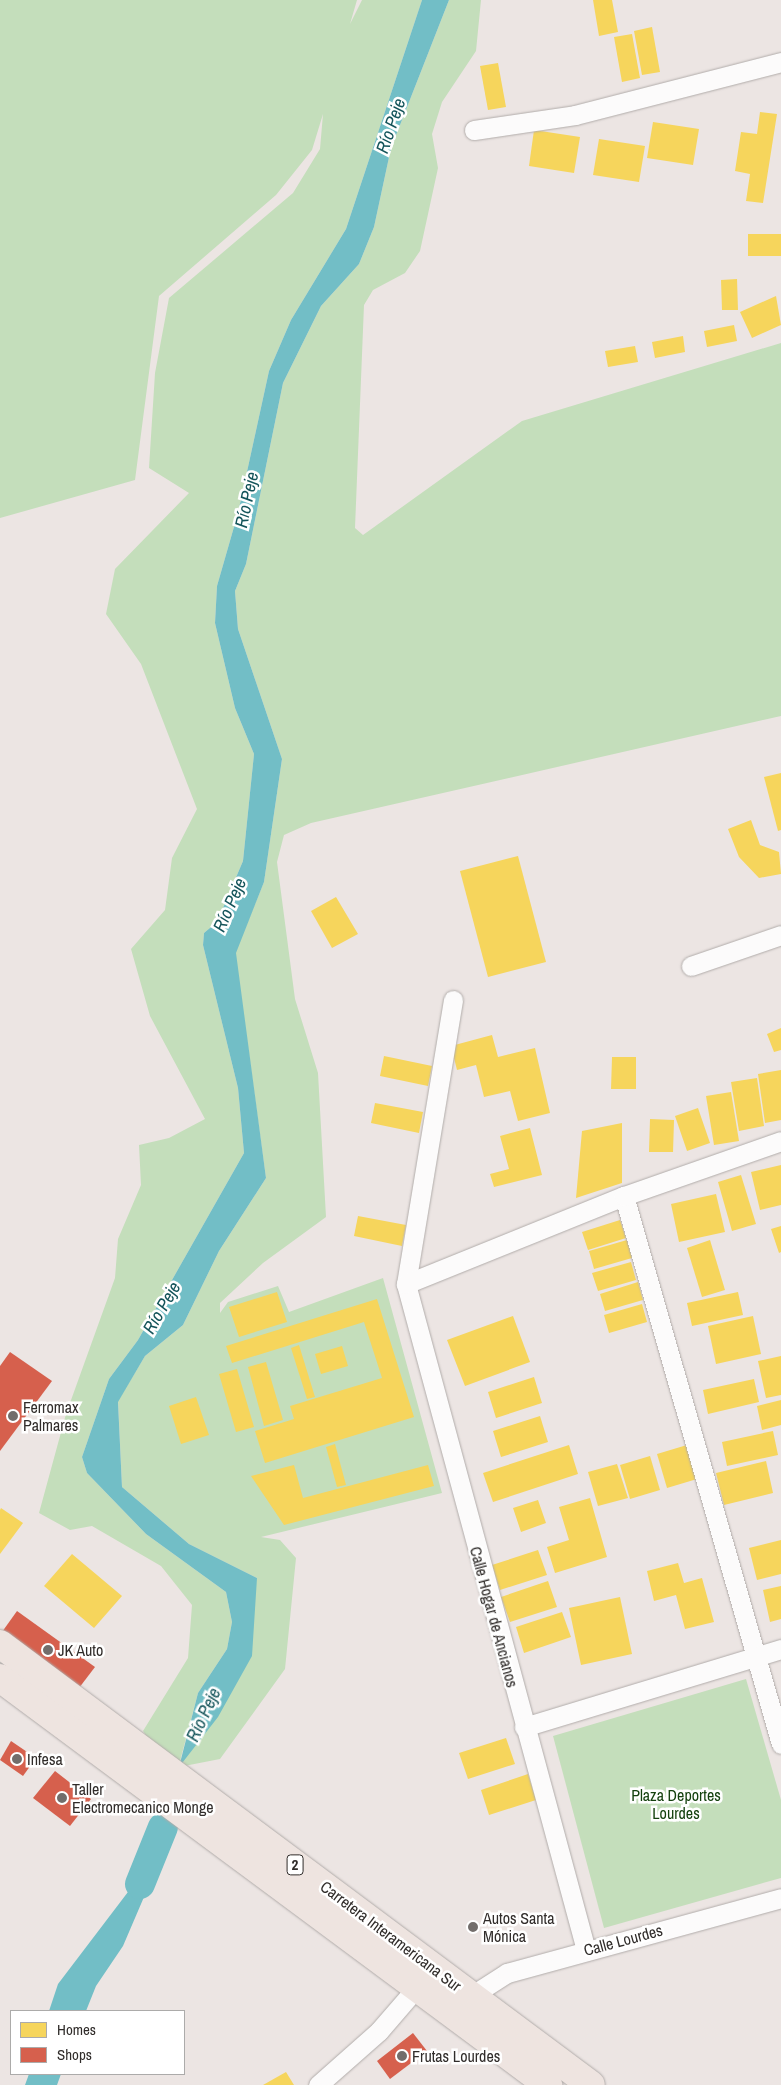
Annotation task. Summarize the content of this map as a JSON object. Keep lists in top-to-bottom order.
{
  "streets": {
    "highway": ["2", "Carretera Interamericana Sur"],
    "street": ["Calle Hogar de Ancianos", "Calle Lourdes"]
  },
  "crossings": [
    ["Calle Hogar de Ancianos", "Calle Lourdes"],
    ["Carretera Interamericana Sur", "Calle Lourdes"]
  ],
  "water": ["Río Peje"],
  "parks": ["Plaza Deportes Lourdes"],
  "places": [
    "Ferromax Palmares",
    "JK Auto",
    "Infesa",
    "Taller Electromecanico Monge",
    "Autos Santa Mónica",
    "Frutas Lourdes"
  ],
  "legend": ["Homes", "Shops"]
}
